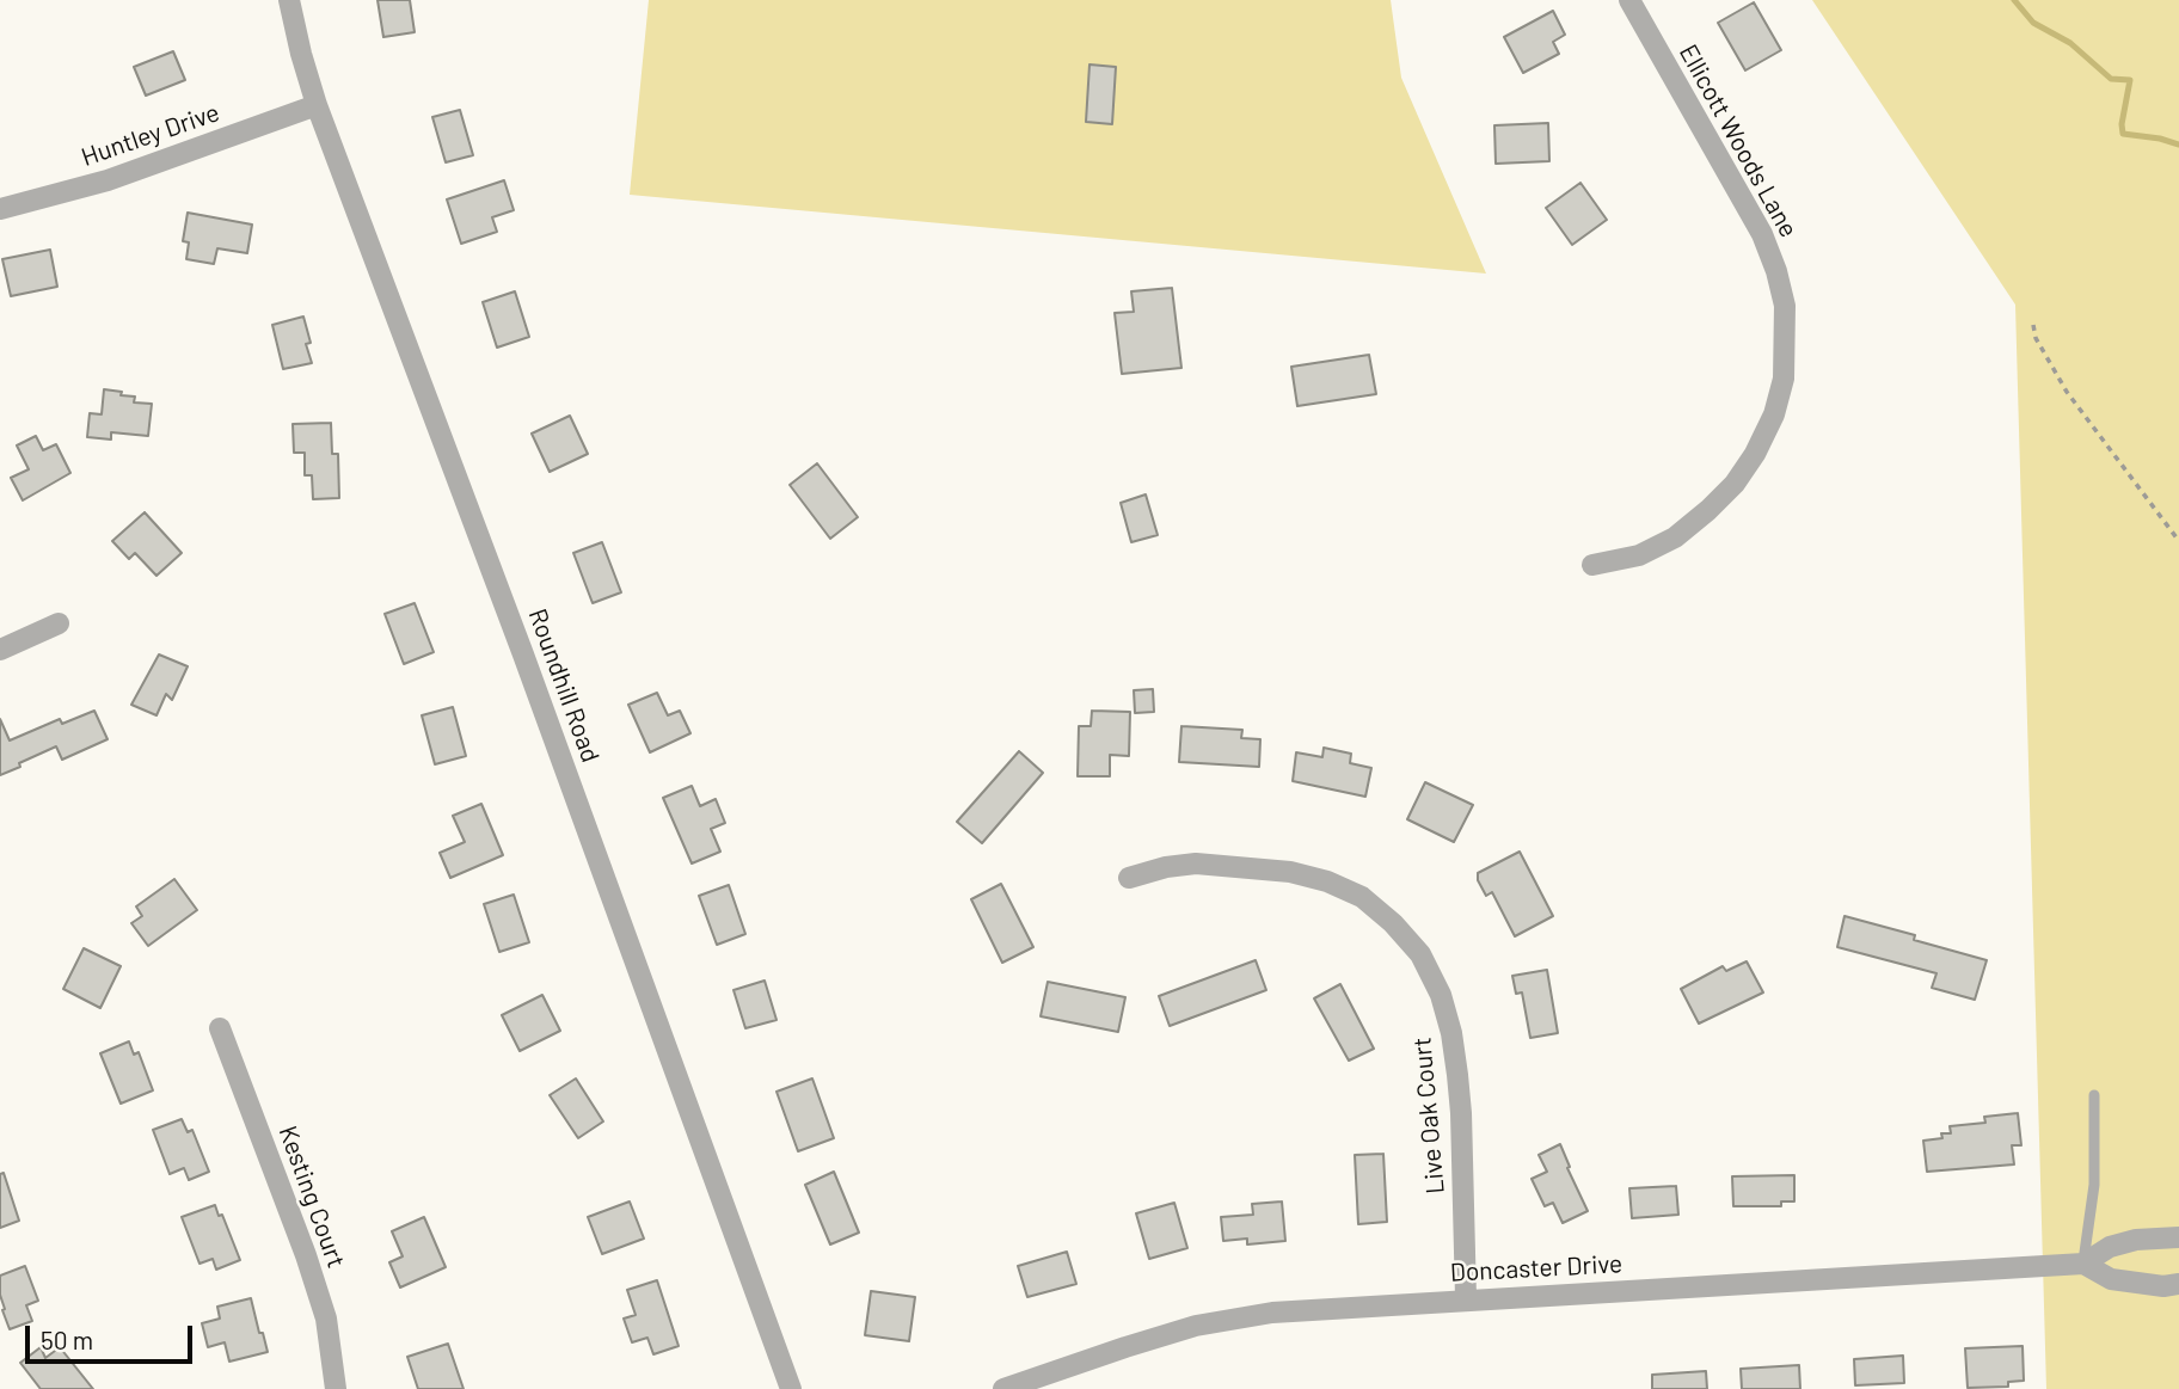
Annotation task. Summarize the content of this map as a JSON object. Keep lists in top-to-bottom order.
{
  "streets": {
    "street": [
      "Huntley Drive",
      "Ellicott Woods Lane",
      "Roundhill Road",
      "Live Oak Court",
      "Kesting Court",
      "Doncaster Drive"
    ]
  },
  "crossings": [
    ["Huntley Drive", "Roundhill Road"],
    ["Live Oak Court", "Doncaster Drive"]
  ],
  "scale_bar": "50 m"
}
